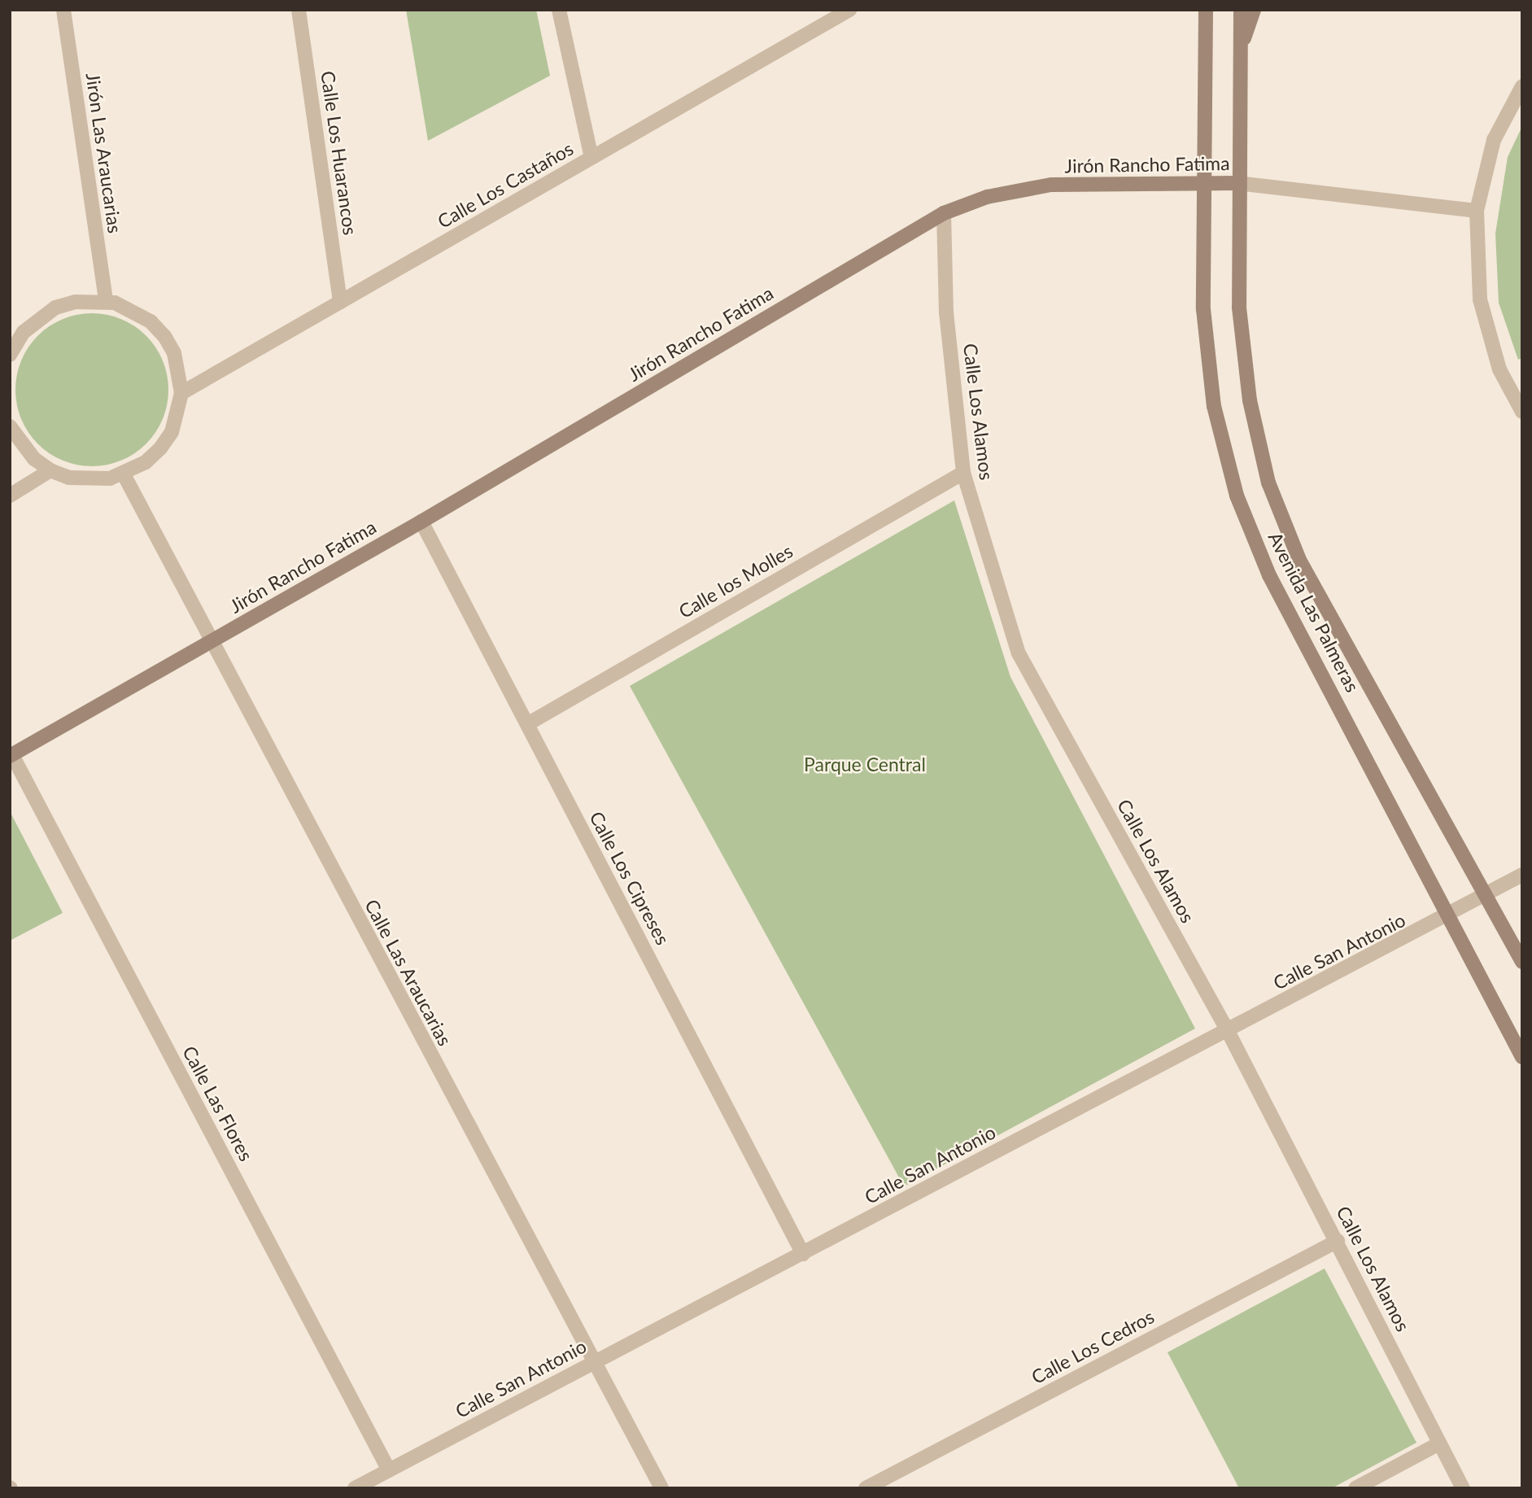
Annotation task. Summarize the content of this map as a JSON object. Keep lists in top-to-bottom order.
{
  "streets": {
    "street": [
      "Jirón Las Araucarias",
      "Calle Los Huarancos",
      "Jirón Rancho Fatima",
      "Calle Los Castaños",
      "Calle Los Alamos",
      "Calle los Molles",
      "Avenida Las Palmeras",
      "Calle Los Cipreses",
      "Calle San Antonio",
      "Calle Las Araucarias",
      "Calle Las Flores",
      "Calle Los Cedros"
    ]
  },
  "crossings": [
    ["Calle Los Huarancos", "Calle Los Castaños"],
    ["Jirón Rancho Fatima", "Calle Los Alamos"],
    ["Jirón Rancho Fatima", "Avenida Las Palmeras"],
    ["Jirón Rancho Fatima", "Calle Los Cipreses"],
    ["Jirón Rancho Fatima", "Calle Las Araucarias"],
    ["Jirón Rancho Fatima", "Calle Las Flores"],
    ["Calle Los Alamos", "Calle los Molles"],
    ["Calle Los Alamos", "Calle San Antonio"],
    ["Calle Los Alamos", "Calle Los Cedros"],
    ["Calle los Molles", "Calle Los Cipreses"],
    ["Avenida Las Palmeras", "Calle San Antonio"],
    ["Calle Los Cipreses", "Calle San Antonio"],
    ["Calle San Antonio", "Calle Las Araucarias"],
    ["Calle San Antonio", "Calle Las Flores"]
  ],
  "parks": ["Parque Central"]
}
